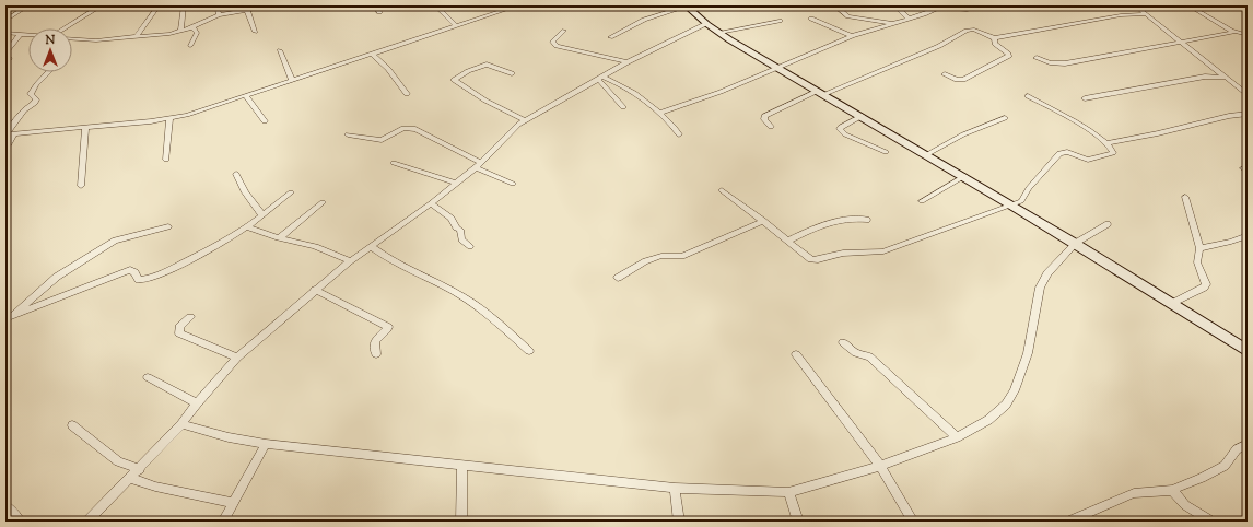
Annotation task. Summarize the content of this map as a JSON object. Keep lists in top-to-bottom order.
{
  "north": "top"
}
